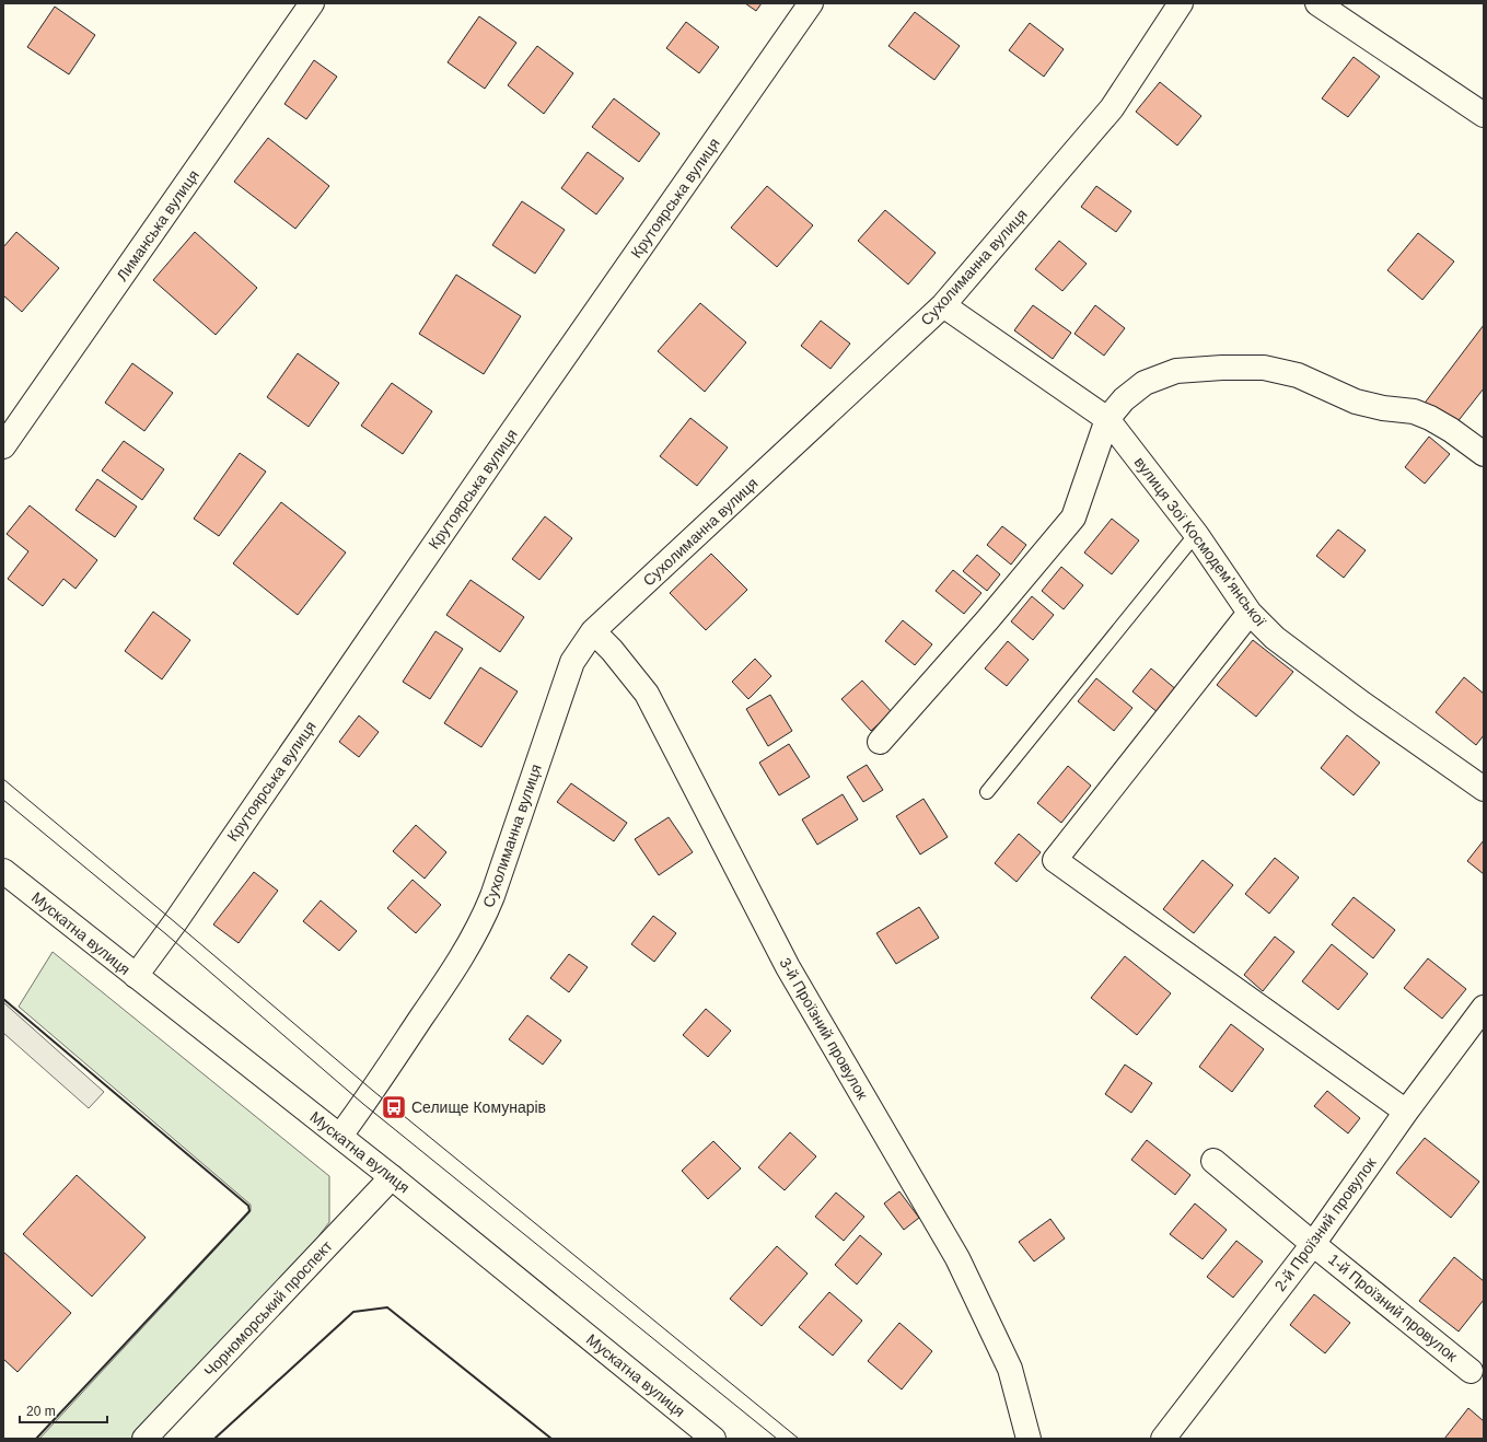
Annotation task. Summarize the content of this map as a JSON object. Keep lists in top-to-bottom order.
{
  "streets": {
    "street": [
      "Крутоярська вулиця",
      "Лиманська вулиця",
      "Сухолиманна вулиця",
      "вулиця Зої Космодемʼянської",
      "Мускатна вулиця",
      "3-й Проїзний провулок",
      "2-й Проїзний провулок",
      "1-й Проїзний провулок",
      "Чорноморський проспект"
    ]
  },
  "crossings": [
    ["Крутоярська вулиця", "Мускатна вулиця"],
    ["Сухолиманна вулиця", "вулиця Зої Космодемʼянської"],
    ["Сухолиманна вулиця", "Мускатна вулиця"],
    ["Сухолиманна вулиця", "3-й Проїзний провулок"],
    ["Мускатна вулиця", "Чорноморський проспект"],
    ["2-й Проїзний провулок", "1-й Проїзний провулок"]
  ],
  "places": {
    "bus stop": ["Селище Комунарів"]
  },
  "scale_bar": "20 m"
}
